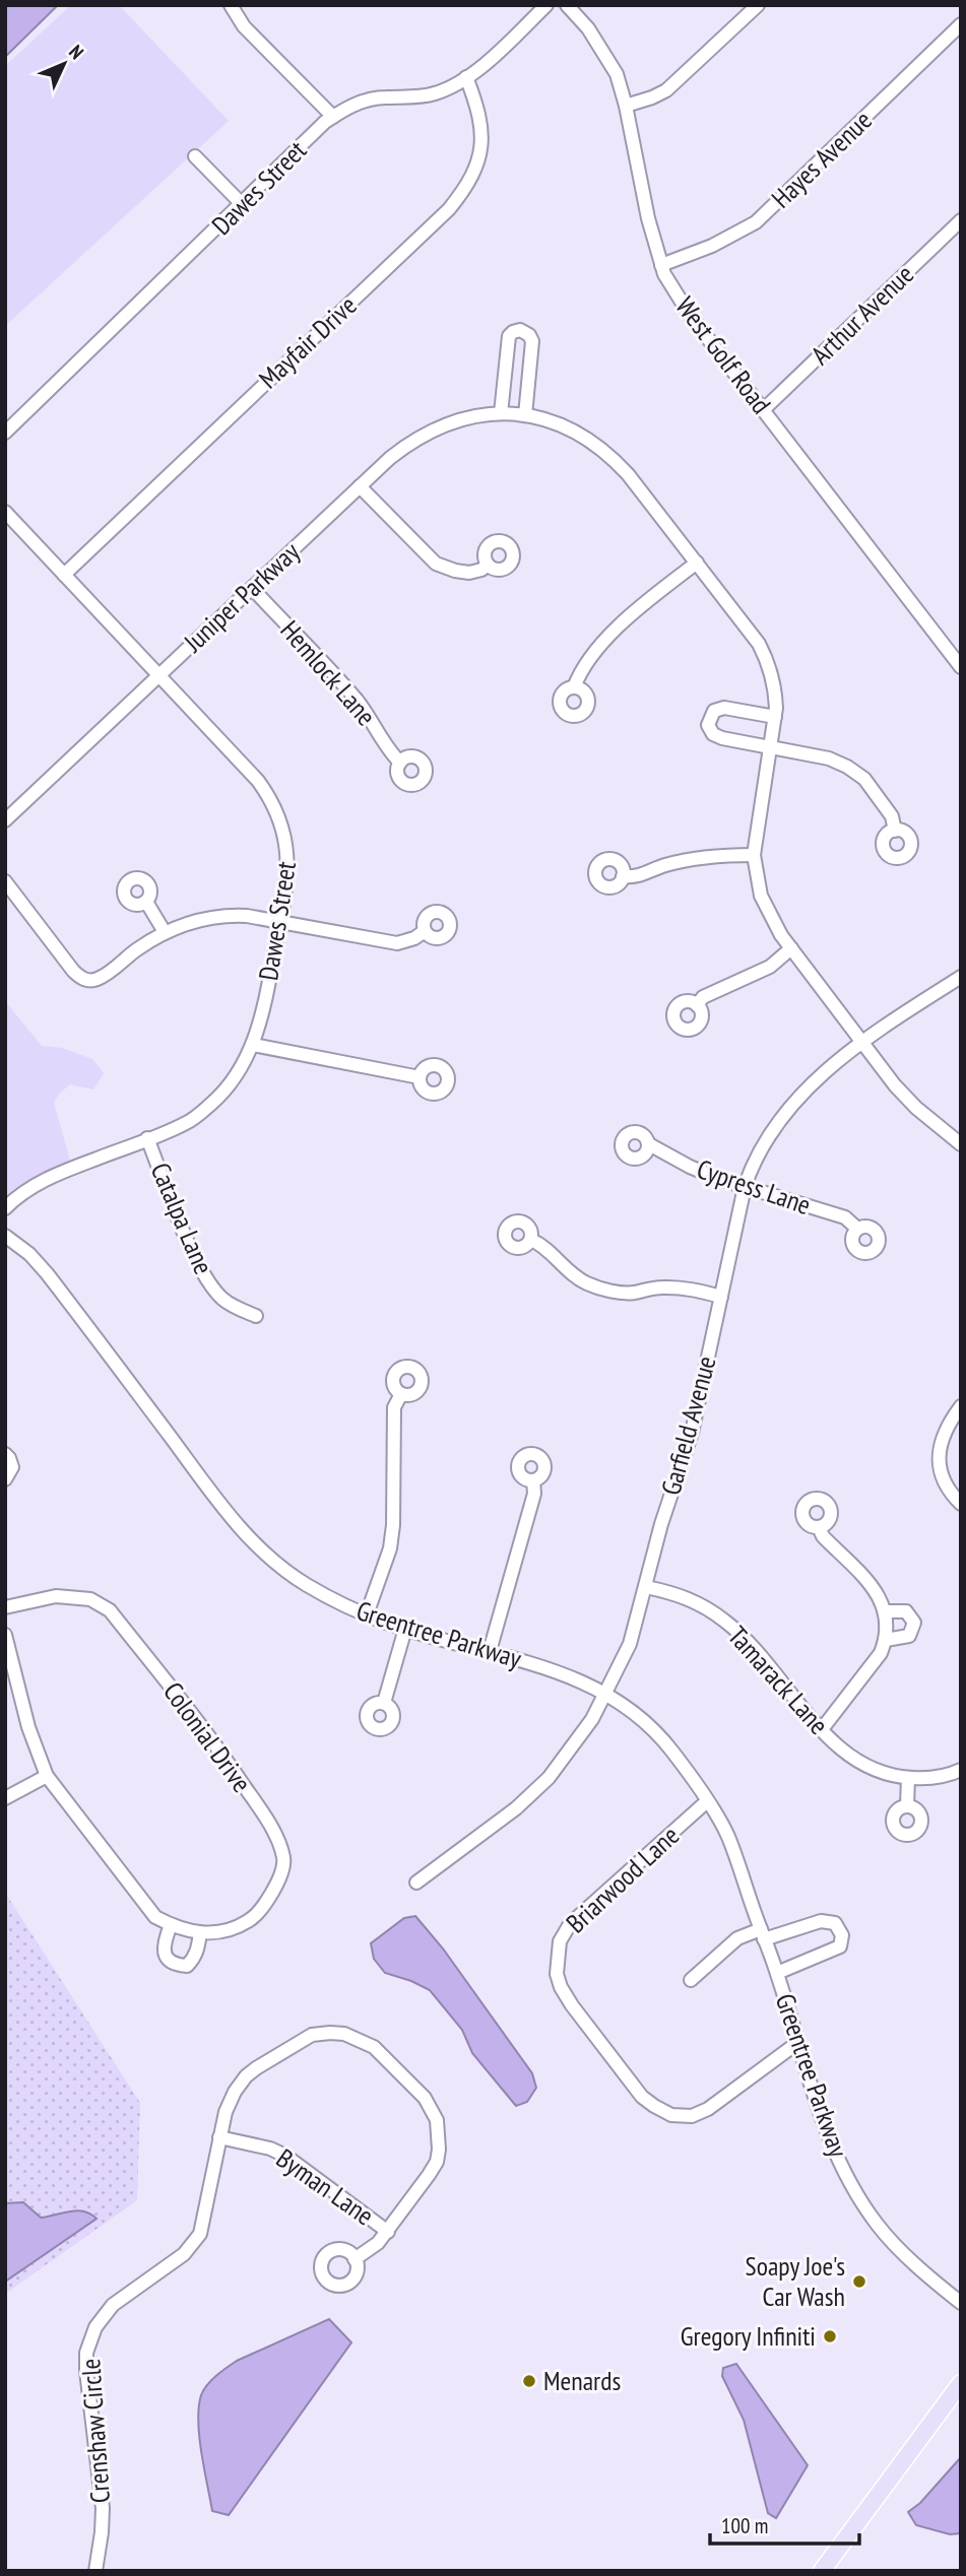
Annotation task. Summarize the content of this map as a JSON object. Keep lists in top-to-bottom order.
{
  "streets": {
    "street": [
      "Hayes Avenue",
      "Dawes Street",
      "Arthur Avenue",
      "Mayfair Drive",
      "West Golf Road",
      "Juniper Parkway",
      "Hemlock Lane",
      "Cypress Lane",
      "Catalpa Lane",
      "Garfield Avenue",
      "Greentree Parkway",
      "Tamarack Lane",
      "Colonial Drive",
      "Briarwood Lane",
      "Byman Lane",
      "Crenshaw Circle"
    ]
  },
  "crossings": [
    ["Hayes Avenue", "West Golf Road"],
    ["Dawes Street", "Mayfair Drive"],
    ["Dawes Street", "Juniper Parkway"],
    ["Dawes Street", "Catalpa Lane"],
    ["Arthur Avenue", "West Golf Road"],
    ["Juniper Parkway", "Hemlock Lane"],
    ["Juniper Parkway", "Garfield Avenue"],
    ["Cypress Lane", "Garfield Avenue"],
    ["Garfield Avenue", "Greentree Parkway"],
    ["Garfield Avenue", "Tamarack Lane"],
    ["Greentree Parkway", "Briarwood Lane"],
    ["Byman Lane", "Crenshaw Circle"]
  ],
  "places": ["Soapy Joe's Car Wash", "Gregory Infiniti", "Menards"],
  "scale_bar": "100 m",
  "north": "top right"
}
